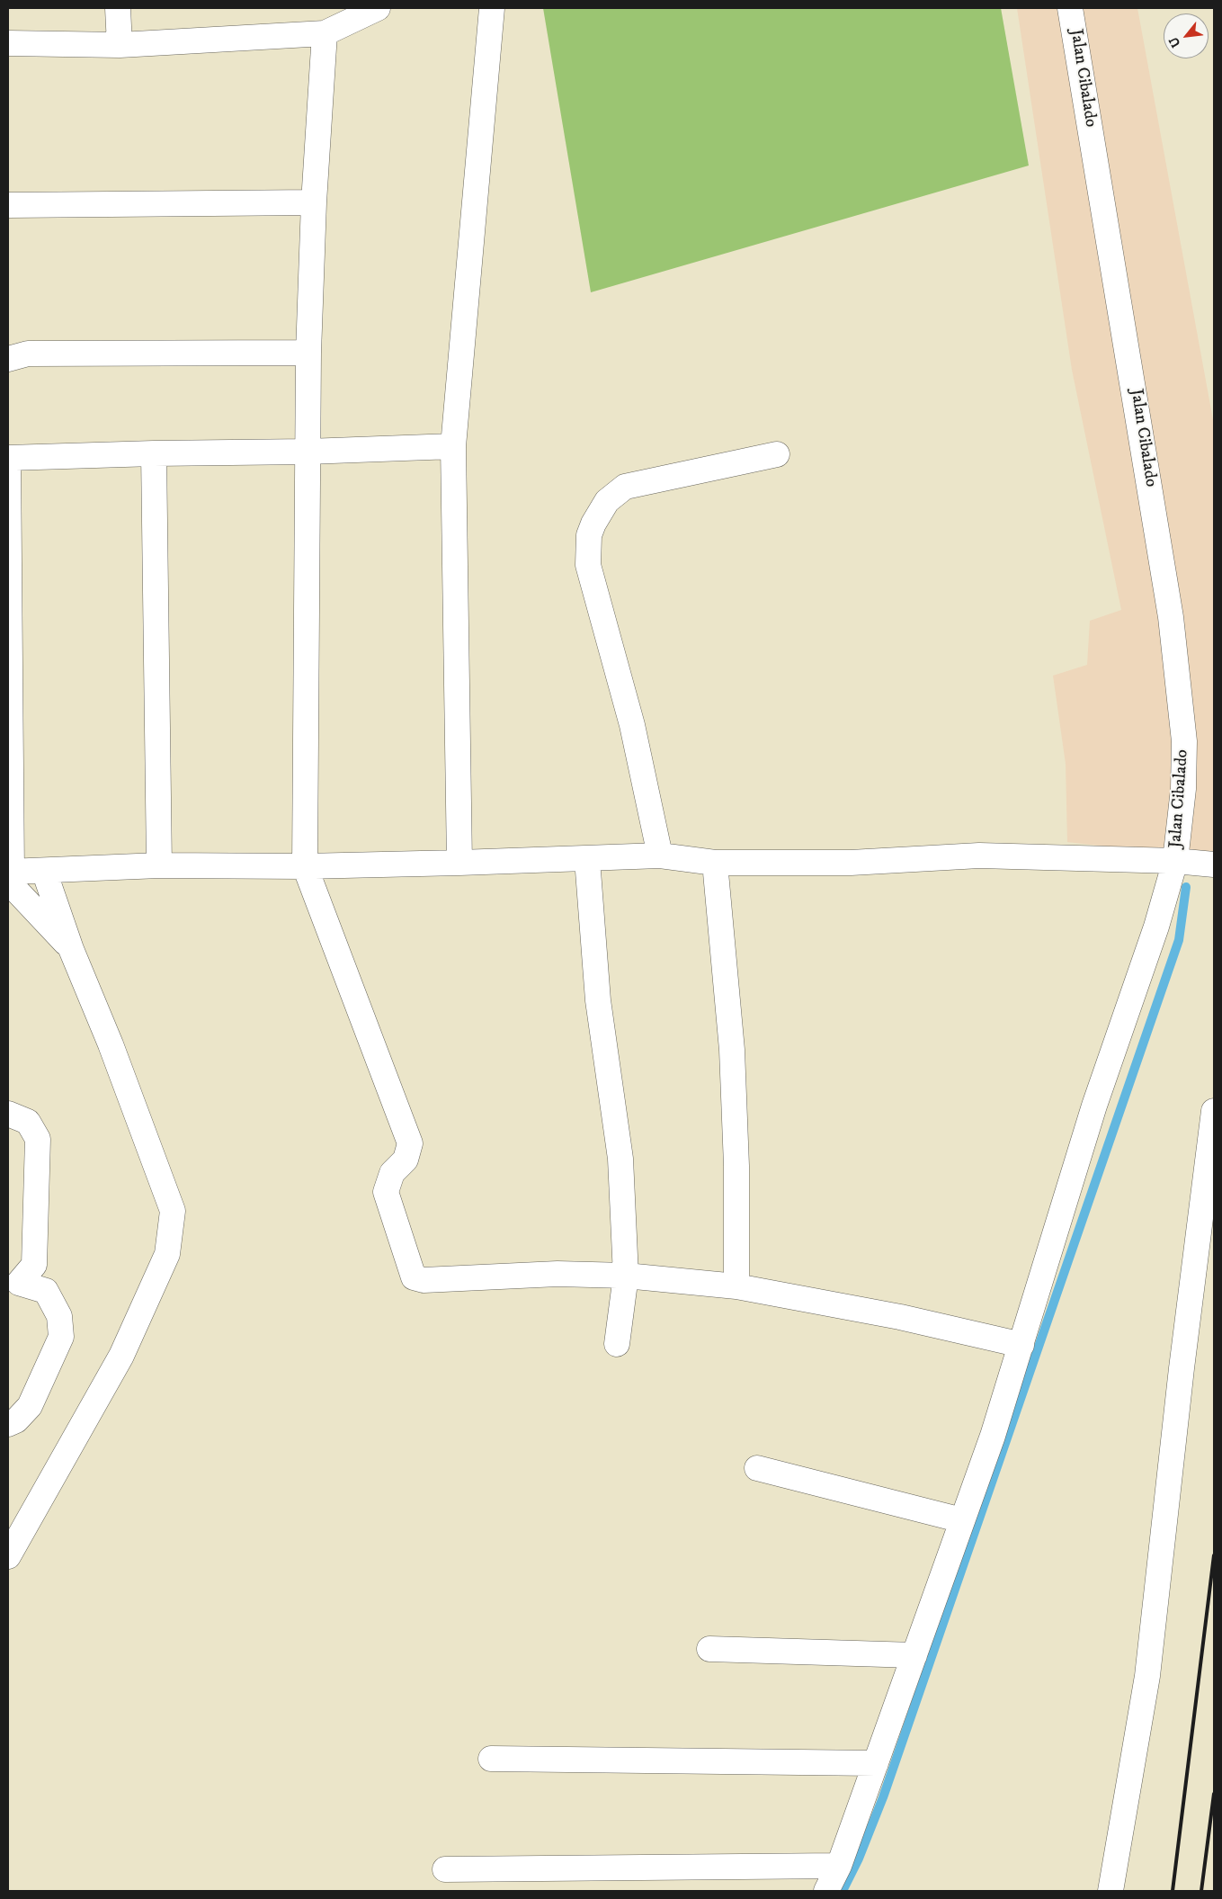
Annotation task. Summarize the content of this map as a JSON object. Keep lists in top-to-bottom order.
{
  "streets": {
    "street": ["Jalan Cibalado"]
  },
  "north": "bottom left"
}
